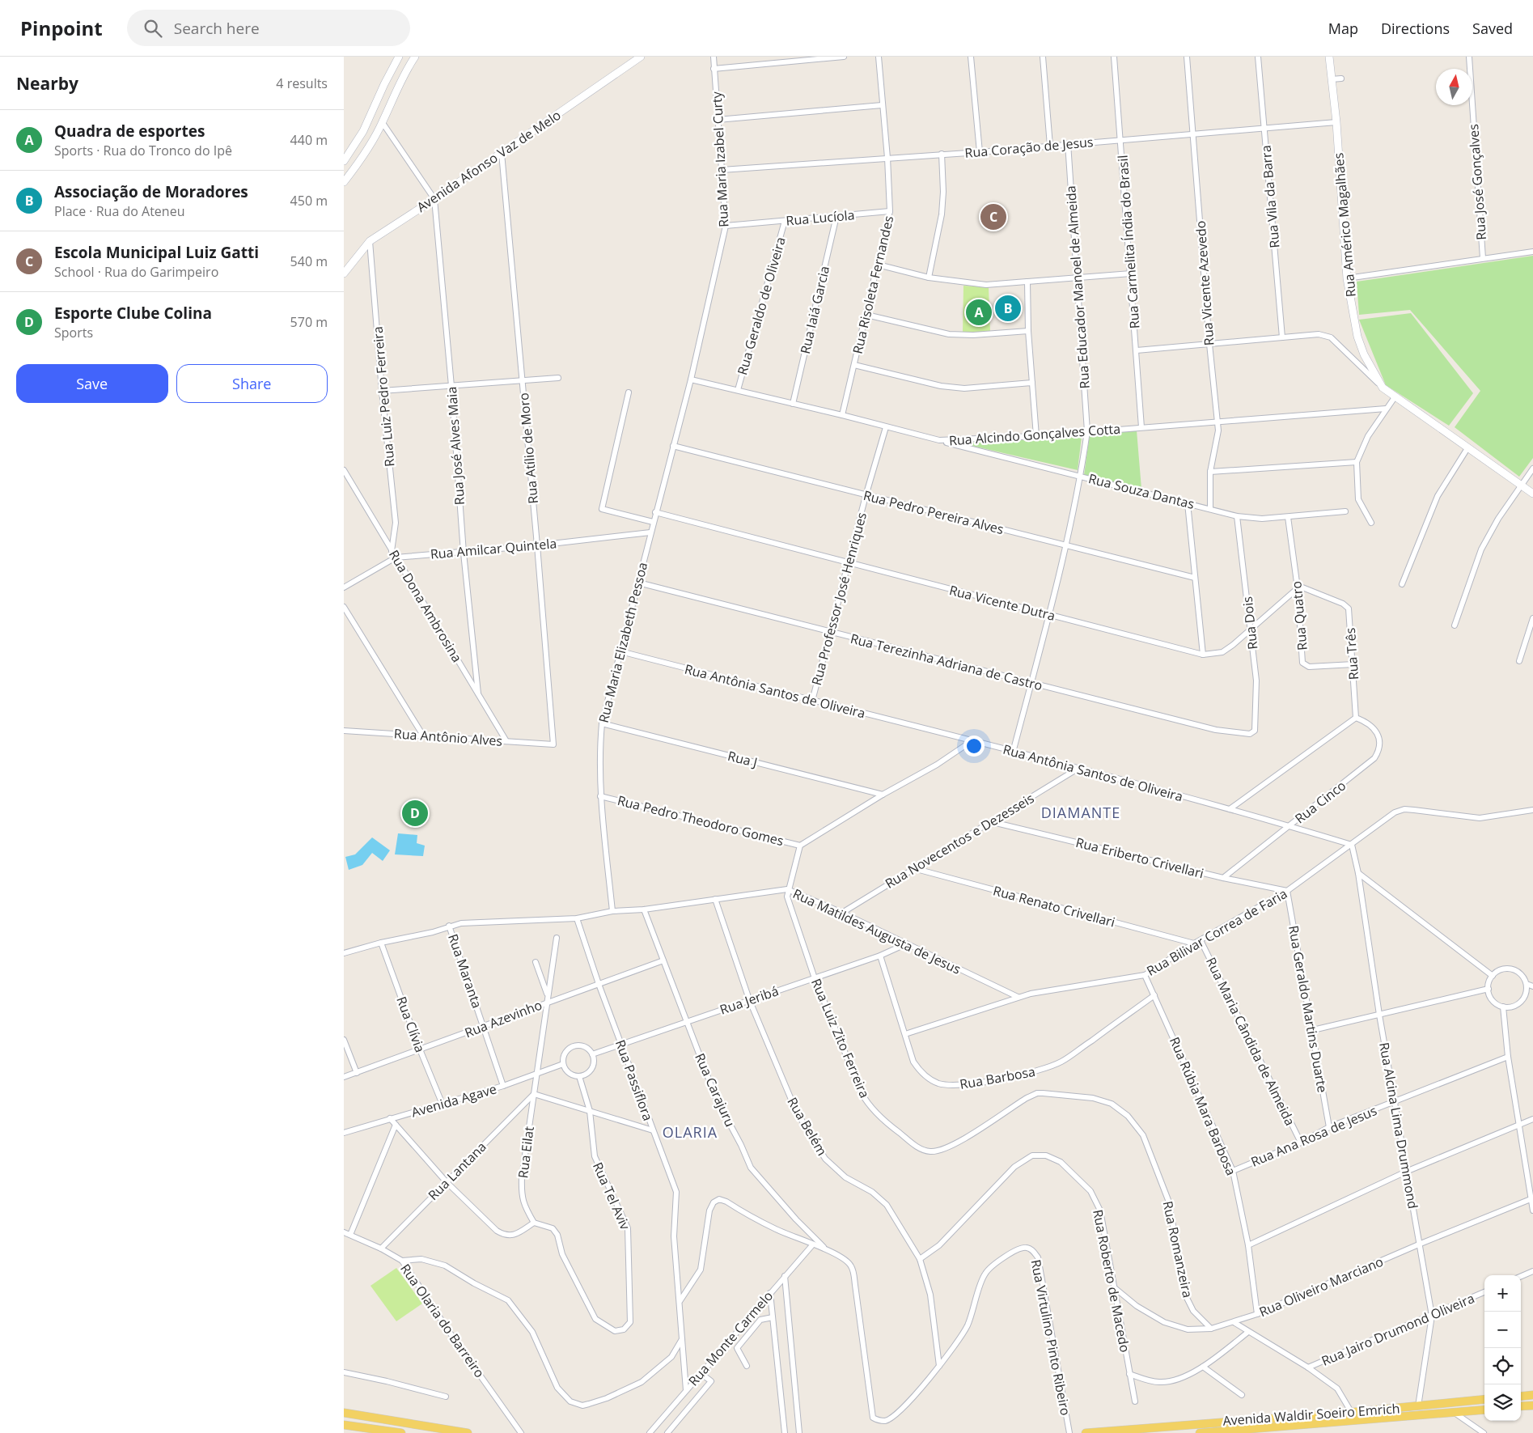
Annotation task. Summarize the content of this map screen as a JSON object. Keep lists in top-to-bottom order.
{
  "streets": {
    "main road": ["Avenida Afonso Vaz de Melo", "Rua Américo Magalhães", "Avenida Waldir Soeiro Emrich"],
    "street": [
      "Rua Coração de Jesus",
      "Rua Maria Izabel Curty",
      "Rua José Gonçalves",
      "Rua Vila da Barra",
      "Rua Lucíola",
      "Rua Carmelita Índia do Brasil",
      "Rua Vicente Azevedo",
      "Rua Risoleta Fernandes",
      "Rua Educador Manoel de Almeida",
      "Rua Geraldo de Oliveira",
      "Rua Iaiá Garcia",
      "Rua Luiz Pedro Ferreira",
      "Rua Alcindo Gonçalves Cotta",
      "Rua José Alves Maia",
      "Rua Atílio de Moro",
      "Rua Souza Dantas",
      "Rua Pedro Pereira Alves",
      "Rua Amilcar Quintela",
      "Rua Professor José Henriques",
      "Rua Vicente Dutra",
      "Rua Dona Ambrosina",
      "Rua Quatro",
      "Rua Dois",
      "Rua Maria Elizabeth Pessoa",
      "Rua Três",
      "Rua Terezinha Adriana de Castro",
      "Rua Antônia Santos de Oliveira",
      "Rua Antônio Alves",
      "Rua J",
      "Rua Cinco",
      "Rua Pedro Theodoro Gomes",
      "Rua Novecentos e Dezesseis",
      "Rua Eriberto Crivellari",
      "Rua Renato Crivellari",
      "Rua Matildes Augusta de Jesus",
      "Rua Bilivar Correa de Faria",
      "Rua Maranta",
      "Rua Jeribá",
      "Rua Geraldo Martins Duarte",
      "Rua Azevinho",
      "Rua Clívia",
      "Rua Luiz Zito Ferreira",
      "Rua Maria Cândida de Almeida",
      "Rua Barbosa",
      "Rua Passiflora",
      "Rua Carajuru",
      "Avenida Agave",
      "Rua Rúbia Mara Barbosa",
      "Rua Alcina Lima Drummond",
      "Rua Belém",
      "Rua Ana Rosa de Jesus",
      "Rua Eilat",
      "Rua Lantana",
      "Rua Tel Aviv",
      "Rua Romanzeira",
      "Rua Roberto de Macedo",
      "Rua Oliveiro Marciano",
      "Rua Olaria do Barreiro",
      "Rua Jairo Drumond Oliveira",
      "Rua Virtulino Pinto Ribeiro",
      "Rua Monte Carmelo"
    ]
  },
  "crossings": [
    ["Rua Coração de Jesus", "Rua Maria Izabel Curty"],
    ["Rua Coração de Jesus", "Rua Vila da Barra"],
    ["Rua Coração de Jesus", "Rua Américo Magalhães"],
    ["Rua Coração de Jesus", "Rua Carmelita Índia do Brasil"],
    ["Rua Coração de Jesus", "Rua Vicente Azevedo"],
    ["Rua Coração de Jesus", "Rua Risoleta Fernandes"],
    ["Rua Coração de Jesus", "Rua Educador Manoel de Almeida"],
    ["Rua Maria Izabel Curty", "Rua Lucíola"],
    ["Rua Maria Izabel Curty", "Rua Alcindo Gonçalves Cotta"],
    ["Rua Maria Izabel Curty", "Rua Maria Elizabeth Pessoa"],
    ["Avenida Afonso Vaz de Melo", "Rua Luiz Pedro Ferreira"],
    ["Avenida Afonso Vaz de Melo", "Rua José Alves Maia"],
    ["Avenida Afonso Vaz de Melo", "Rua Atílio de Moro"],
    ["Rua Lucíola", "Rua Risoleta Fernandes"],
    ["Rua Lucíola", "Rua Geraldo de Oliveira"],
    ["Rua Lucíola", "Rua Iaiá Garcia"],
    ["Rua Carmelita Índia do Brasil", "Rua Alcindo Gonçalves Cotta"],
    ["Rua Vicente Azevedo", "Rua Alcindo Gonçalves Cotta"],
    ["Rua Vicente Azevedo", "Rua Souza Dantas"],
    ["Rua Risoleta Fernandes", "Rua Alcindo Gonçalves Cotta"],
    ["Rua Educador Manoel de Almeida", "Rua Alcindo Gonçalves Cotta"],
    ["Rua Educador Manoel de Almeida", "Rua Souza Dantas"],
    ["Rua Educador Manoel de Almeida", "Rua Pedro Pereira Alves"],
    ["Rua Educador Manoel de Almeida", "Rua Vicente Dutra"],
    ["Rua Educador Manoel de Almeida", "Rua Terezinha Adriana de Castro"],
    ["Rua Educador Manoel de Almeida", "Rua Antônia Santos de Oliveira"],
    ["Rua Geraldo de Oliveira", "Rua Alcindo Gonçalves Cotta"],
    ["Rua Iaiá Garcia", "Rua Alcindo Gonçalves Cotta"],
    ["Rua Luiz Pedro Ferreira", "Rua Dona Ambrosina"],
    ["Rua Alcindo Gonçalves Cotta", "Rua Souza Dantas"],
    ["Rua Alcindo Gonçalves Cotta", "Rua Professor José Henriques"],
    ["Rua Alcindo Gonçalves Cotta", "Rua Maria Elizabeth Pessoa"],
    ["Rua José Alves Maia", "Rua Amilcar Quintela"],
    ["Rua José Alves Maia", "Rua Dona Ambrosina"],
    ["Rua Atílio de Moro", "Rua Amilcar Quintela"],
    ["Rua Atílio de Moro", "Rua Antônio Alves"],
    ["Rua Souza Dantas", "Rua Quatro"],
    ["Rua Souza Dantas", "Rua Dois"],
    ["Rua Pedro Pereira Alves", "Rua Professor José Henriques"],
    ["Rua Pedro Pereira Alves", "Rua Maria Elizabeth Pessoa"],
    ["Rua Amilcar Quintela", "Rua Dona Ambrosina"],
    ["Rua Amilcar Quintela", "Rua Maria Elizabeth Pessoa"],
    ["Rua Professor José Henriques", "Rua Vicente Dutra"],
    ["Rua Professor José Henriques", "Rua Terezinha Adriana de Castro"],
    ["Rua Professor José Henriques", "Rua Antônia Santos de Oliveira"],
    ["Rua Vicente Dutra", "Rua Maria Elizabeth Pessoa"],
    ["Rua Dona Ambrosina", "Rua Antônio Alves"],
    ["Rua Quatro", "Rua Três"],
    ["Rua Dois", "Rua Terezinha Adriana de Castro"],
    ["Rua Maria Elizabeth Pessoa", "Rua Terezinha Adriana de Castro"],
    ["Rua Maria Elizabeth Pessoa", "Rua Antônia Santos de Oliveira"],
    ["Rua Maria Elizabeth Pessoa", "Rua J"],
    ["Rua Maria Elizabeth Pessoa", "Rua Pedro Theodoro Gomes"],
    ["Rua Maria Elizabeth Pessoa", "Rua Matildes Augusta de Jesus"],
    ["Rua Três", "Rua Cinco"],
    ["Rua Antônia Santos de Oliveira", "Rua Cinco"],
    ["Rua Antônia Santos de Oliveira", "Rua Novecentos e Dezesseis"],
    ["Rua Antônia Santos de Oliveira", "Rua Bilivar Correa de Faria"],
    ["Rua Antônia Santos de Oliveira", "Rua Alcina Lima Drummond"],
    ["Rua Cinco", "Rua Eriberto Crivellari"],
    ["Rua Novecentos e Dezesseis", "Rua Eriberto Crivellari"],
    ["Rua Novecentos e Dezesseis", "Rua Renato Crivellari"],
    ["Rua Novecentos e Dezesseis", "Rua Matildes Augusta de Jesus"],
    ["Rua Eriberto Crivellari", "Rua Bilivar Correa de Faria"],
    ["Rua Eriberto Crivellari", "Rua Geraldo Martins Duarte"],
    ["Rua Renato Crivellari", "Rua Bilivar Correa de Faria"],
    ["Rua Matildes Augusta de Jesus", "Rua Bilivar Correa de Faria"],
    ["Rua Matildes Augusta de Jesus", "Rua Maranta"],
    ["Rua Matildes Augusta de Jesus", "Rua Jeribá"],
    ["Rua Matildes Augusta de Jesus", "Rua Luiz Zito Ferreira"],
    ["Rua Matildes Augusta de Jesus", "Rua Passiflora"],
    ["Rua Matildes Augusta de Jesus", "Rua Carajuru"],
    ["Rua Matildes Augusta de Jesus", "Rua Belém"],
    ["Rua Bilivar Correa de Faria", "Rua Geraldo Martins Duarte"],
    ["Rua Bilivar Correa de Faria", "Rua Maria Cândida de Almeida"],
    ["Rua Bilivar Correa de Faria", "Rua Barbosa"],
    ["Rua Bilivar Correa de Faria", "Rua Rúbia Mara Barbosa"],
    ["Rua Bilivar Correa de Faria", "Rua Alcina Lima Drummond"],
    ["Rua Maranta", "Rua Azevinho"],
    ["Rua Maranta", "Rua Clívia"],
    ["Rua Maranta", "Avenida Agave"],
    ["Rua Jeribá", "Rua Luiz Zito Ferreira"],
    ["Rua Jeribá", "Rua Barbosa"],
    ["Rua Jeribá", "Rua Passiflora"],
    ["Rua Jeribá", "Rua Carajuru"],
    ["Rua Jeribá", "Avenida Agave"],
    ["Rua Jeribá", "Rua Belém"],
    ["Rua Jeribá", "Rua Tel Aviv"],
    ["Rua Geraldo Martins Duarte", "Rua Ana Rosa de Jesus"],
    ["Rua Azevinho", "Rua Clívia"],
    ["Rua Azevinho", "Rua Passiflora"],
    ["Rua Azevinho", "Rua Carajuru"],
    ["Rua Azevinho", "Rua Eilat"],
    ["Rua Clívia", "Avenida Agave"],
    ["Rua Luiz Zito Ferreira", "Rua Romanzeira"],
    ["Rua Maria Cândida de Almeida", "Rua Ana Rosa de Jesus"],
    ["Rua Barbosa", "Rua Rúbia Mara Barbosa"],
    ["Rua Passiflora", "Rua Monte Carmelo"],
    ["Rua Carajuru", "Rua Virtulino Pinto Ribeiro"],
    ["Avenida Agave", "Rua Eilat"],
    ["Avenida Agave", "Rua Tel Aviv"],
    ["Rua Rúbia Mara Barbosa", "Rua Ana Rosa de Jesus"],
    ["Rua Rúbia Mara Barbosa", "Rua Oliveiro Marciano"],
    ["Rua Alcina Lima Drummond", "Rua Ana Rosa de Jesus"],
    ["Rua Alcina Lima Drummond", "Rua Oliveiro Marciano"],
    ["Rua Alcina Lima Drummond", "Rua Jairo Drumond Oliveira"],
    ["Rua Alcina Lima Drummond", "Avenida Waldir Soeiro Emrich"],
    ["Rua Belém", "Rua Roberto de Macedo"],
    ["Rua Belém", "Rua Virtulino Pinto Ribeiro"],
    ["Rua Eilat", "Rua Lantana"],
    ["Rua Eilat", "Rua Tel Aviv"],
    ["Rua Lantana", "Rua Olaria do Barreiro"],
    ["Rua Romanzeira", "Rua Oliveiro Marciano"],
    ["Rua Roberto de Macedo", "Rua Oliveiro Marciano"]
  ],
  "districts": ["DIAMANTE", "OLARIA"],
  "north": "top",
  "page": {
    "header": "Pinpoint",
    "search": "Search here",
    "nav": ["Map", "Directions", "Saved"],
    "heading": ["Nearby", "4 results"],
    "list": [
      {
        "mark": "A",
        "name": "Quadra de esportes",
        "note": "Sports · Rua do Tronco do Ipê",
        "value": "440 m"
      },
      {
        "mark": "B",
        "name": "Associação de Moradores",
        "note": "Place · Rua do Ateneu",
        "value": "450 m"
      },
      {
        "mark": "C",
        "name": "Escola Municipal Luiz Gatti",
        "note": "School · Rua do Garimpeiro",
        "value": "540 m"
      },
      {
        "mark": "D",
        "name": "Esporte Clube Colina",
        "note": "Sports",
        "value": "570 m"
      }
    ],
    "pins": [
      "C",
      "B",
      "A",
      "D"
    ],
    "buttons": ["Save", "Share"],
    "map_buttons": ["+", "−"]
  }
}
